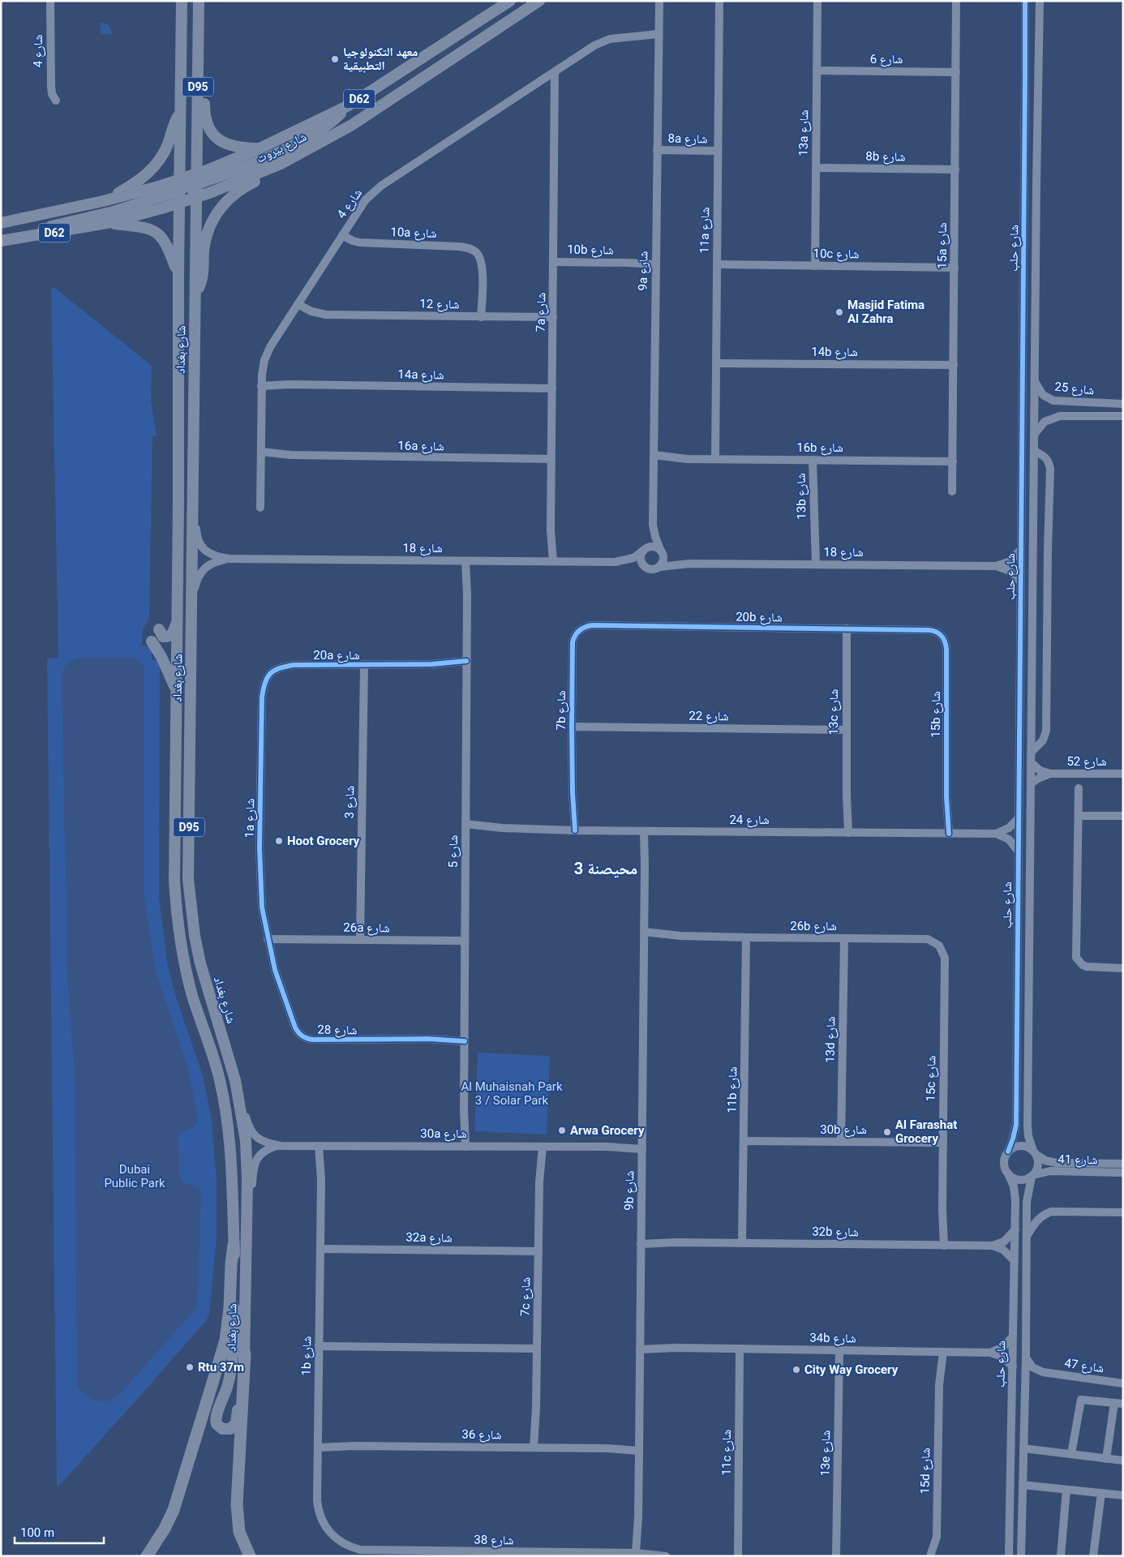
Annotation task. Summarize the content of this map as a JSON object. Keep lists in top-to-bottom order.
{
  "streets": {
    "main road": [
      "D95",
      "D62",
      "شارع بيروت",
      "شارع بغداد"
    ],
    "street": [
      "شارع 4",
      "شارع 6",
      "13a شارع",
      "8a شارع",
      "8b شارع",
      "11a شارع",
      "10a شارع",
      "15a شارع",
      "شارع حلب",
      "10b شارع",
      "10c شارع",
      "9a شارع",
      "شارع 12",
      "7a شارع",
      "14b شارع",
      "14a شارع",
      "شارع 25",
      "16a شارع",
      "16b شارع",
      "13b شارع",
      "شارع 18",
      "20b شارع",
      "20a شارع",
      "7b شارع",
      "13c شارع",
      "15b شارع",
      "شارع 22",
      "شارع 52",
      "شارع 3",
      "1a شارع",
      "شارع 24",
      "شارع 5",
      "26b شارع",
      "26a شارع",
      "شارع 28",
      "13d شارع",
      "15c شارع",
      "11b شارع",
      "30b شارع",
      "30a شارع",
      "شارع 41",
      "9b شارع",
      "32b شارع",
      "32a شارع",
      "7c شارع",
      "34b شارع",
      "1b شارع",
      "شارع 47",
      "شارع 36",
      "11c شارع",
      "13e شارع",
      "15d شارع",
      "شارع 38"
    ]
  },
  "crossings": [
    ["شارع 4", "10a شارع"],
    ["شارع 4", "9a شارع"],
    ["شارع 4", "شارع 12"],
    ["شارع 4", "7a شارع"],
    ["شارع 4", "14a شارع"],
    ["شارع 4", "16a شارع"],
    ["شارع 6", "13a شارع"],
    ["شارع 6", "15a شارع"],
    ["D62", "شارع بغداد"],
    ["13a شارع", "8b شارع"],
    ["13a شارع", "10c شارع"],
    ["8a شارع", "11a شارع"],
    ["8a شارع", "9a شارع"],
    ["شارع بيروت", "شارع بغداد"],
    ["8b شارع", "15a شارع"],
    ["11a شارع", "10c شارع"],
    ["11a شارع", "14b شارع"],
    ["11a شارع", "16b شارع"],
    ["10a شارع", "شارع 12"],
    ["15a شارع", "10c شارع"],
    ["15a شارع", "14b شارع"],
    ["15a شارع", "16b شارع"],
    ["شارع حلب", "شارع 25"],
    ["شارع حلب", "شارع 18"],
    ["شارع حلب", "شارع 52"],
    ["شارع حلب", "شارع 41"],
    ["شارع حلب", "34b شارع"],
    ["10b شارع", "9a شارع"],
    ["10b شارع", "7a شارع"],
    ["9a شارع", "16b شارع"],
    ["9a شارع", "شارع 18"],
    ["شارع 12", "7a شارع"],
    ["7a شارع", "14a شارع"],
    ["7a شارع", "16a شارع"],
    ["7a شارع", "شارع 18"],
    ["شارع بغداد", "شارع 18"],
    ["شارع بغداد", "30a شارع"],
    ["16b شارع", "13b شارع"],
    ["13b شارع", "شارع 18"],
    ["شارع 18", "شارع 5"],
    ["20b شارع", "7b شارع"],
    ["20b شارع", "13c شارع"],
    ["20b شارع", "15b شارع"],
    ["20a شارع", "شارع 3"],
    ["20a شارع", "1a شارع"],
    ["20a شارع", "شارع 5"],
    ["7b شارع", "شارع 22"],
    ["7b شارع", "شارع 24"],
    ["13c شارع", "شارع 22"],
    ["13c شارع", "شارع 24"],
    ["15b شارع", "شارع 24"],
    ["شارع 3", "26a شارع"],
    ["1a شارع", "26a شارع"],
    ["1a شارع", "شارع 28"],
    ["شارع 24", "شارع 5"],
    ["شارع 24", "9b شارع"],
    ["شارع 5", "26a شارع"],
    ["شارع 5", "شارع 28"],
    ["شارع 5", "30a شارع"],
    ["26b شارع", "13d شارع"],
    ["26b شارع", "15c شارع"],
    ["26b شارع", "11b شارع"],
    ["26b شارع", "9b شارع"],
    ["26a شارع", "شارع 28"],
    ["13d شارع", "30b شارع"],
    ["15c شارع", "30b شارع"],
    ["15c شارع", "32b شارع"],
    ["11b شارع", "30b شارع"],
    ["11b شارع", "32b شارع"],
    ["30a شارع", "9b شارع"],
    ["30a شارع", "7c شارع"],
    ["30a شارع", "1b شارع"],
    ["9b شارع", "32b شارع"],
    ["9b شارع", "34b شارع"],
    ["9b شارع", "شارع 36"],
    ["9b شارع", "شارع 38"],
    ["32a شارع", "7c شارع"],
    ["32a شارع", "1b شارع"],
    ["7c شارع", "شارع 36"],
    ["34b شارع", "11c شارع"],
    ["34b شارع", "13e شارع"],
    ["34b شارع", "15d شارع"],
    ["1b شارع", "شارع 36"],
    ["1b شارع", "شارع 38"]
  ],
  "districts": ["محيصنة 3"],
  "parks": ["Al Muhaisnah Park 3 / Solar Park", "Dubai Public Park"],
  "places": [
    "معهد التكنولوجيا التطبيقية",
    "Masjid Fatima Al Zahra",
    "Hoot Grocery",
    "Arwa Grocery",
    "Al Farashat Grocery",
    "Rtu 37m",
    "City Way Grocery"
  ],
  "scale_bar": "100 m"
}
